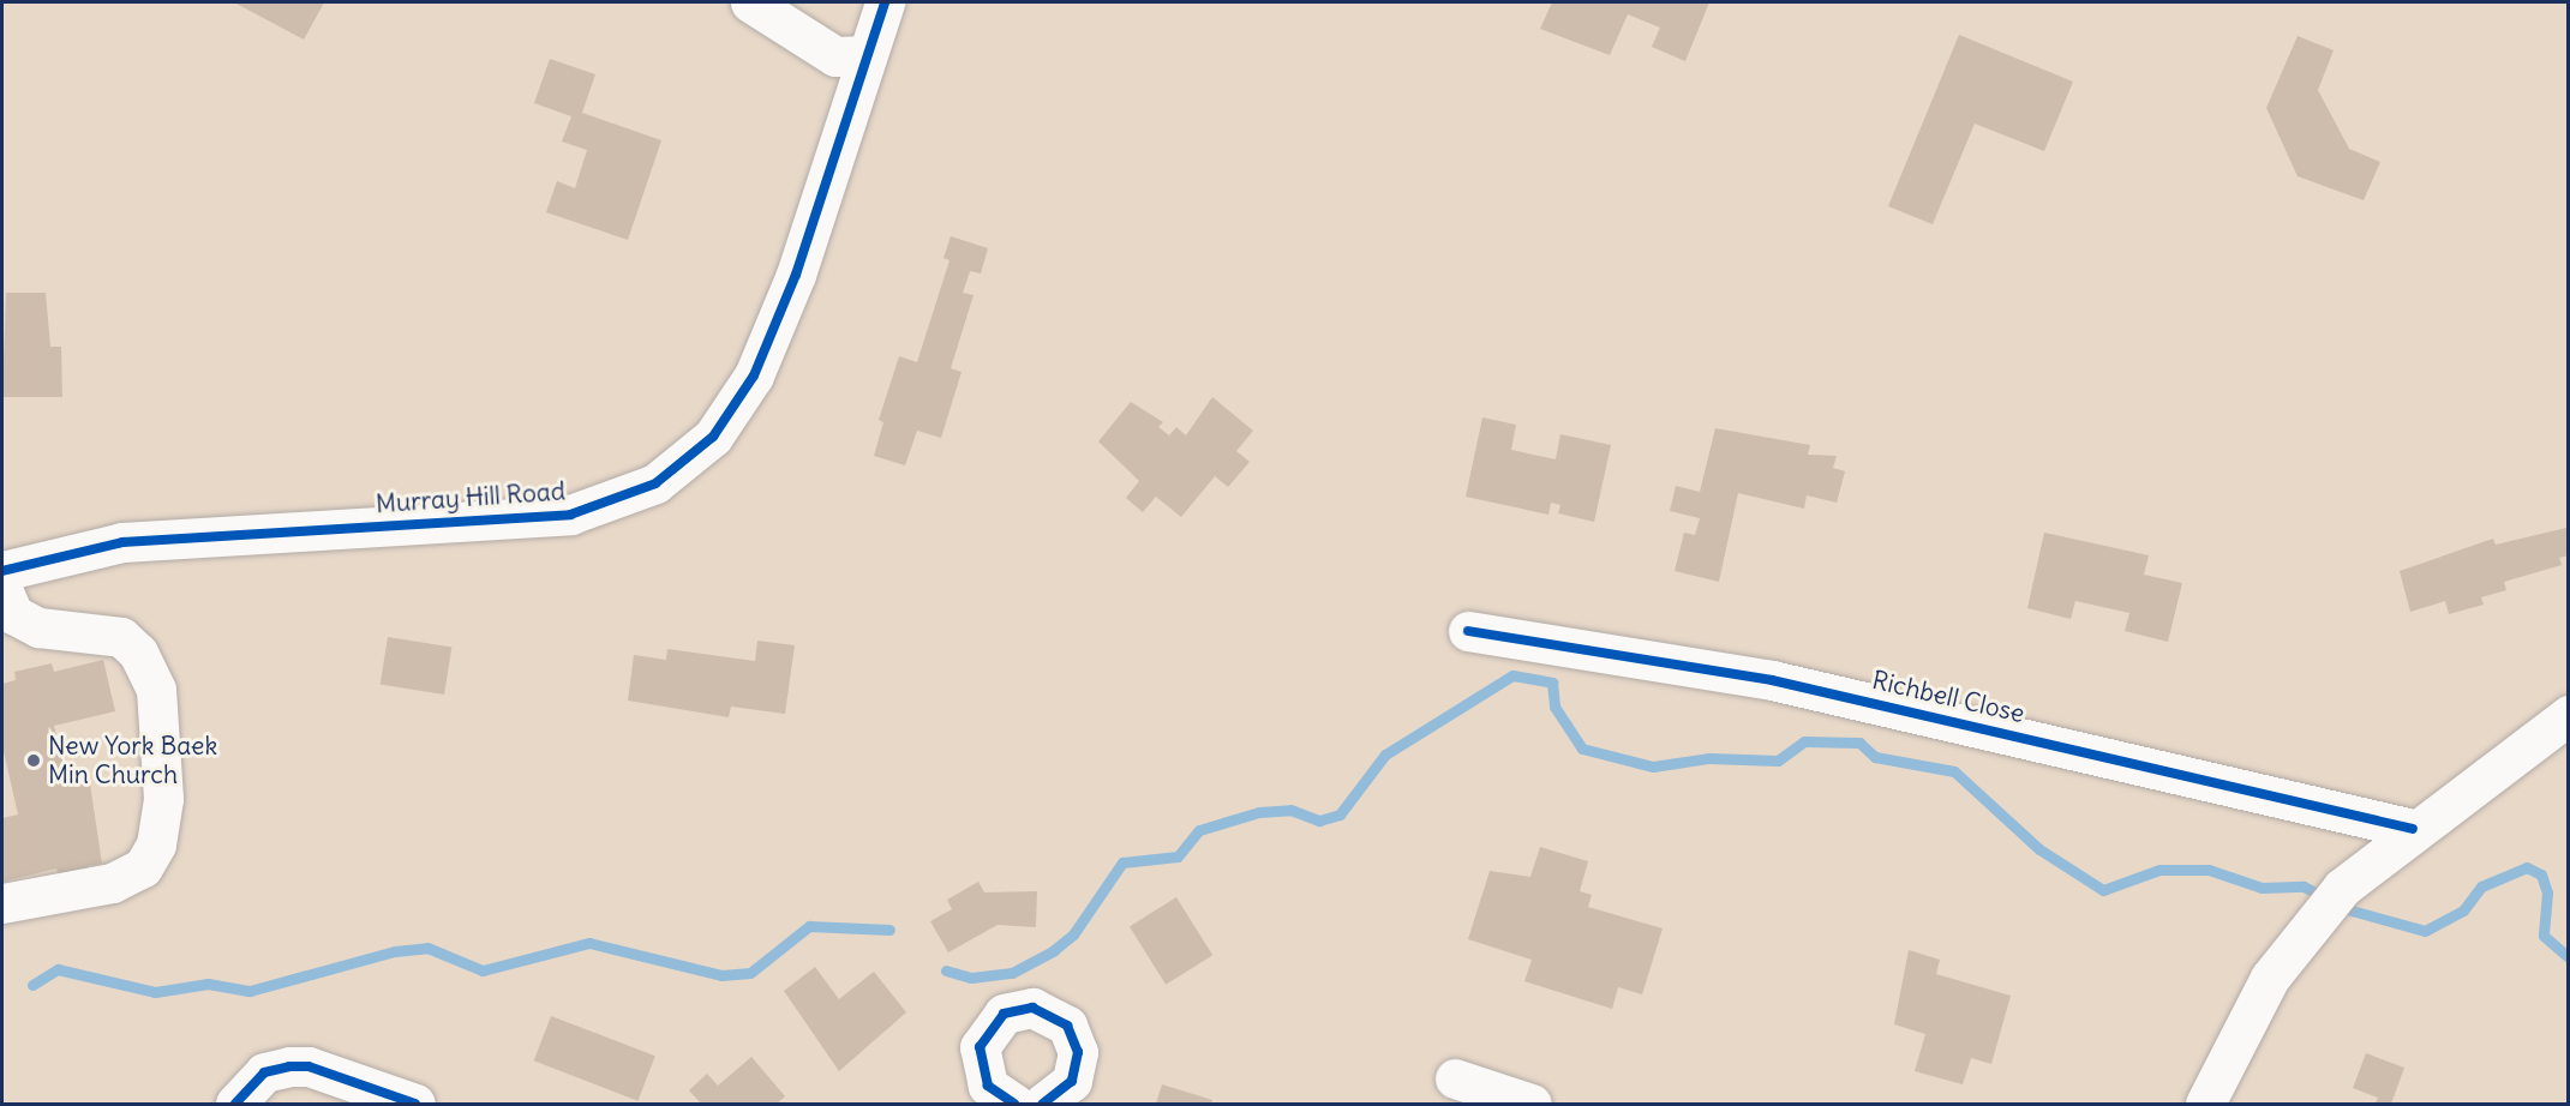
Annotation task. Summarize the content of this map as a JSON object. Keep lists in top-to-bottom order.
{
  "streets": {
    "street": ["Murray Hill Road", "Richbell Close"]
  },
  "places": ["New York Baek Min Church"]
}
